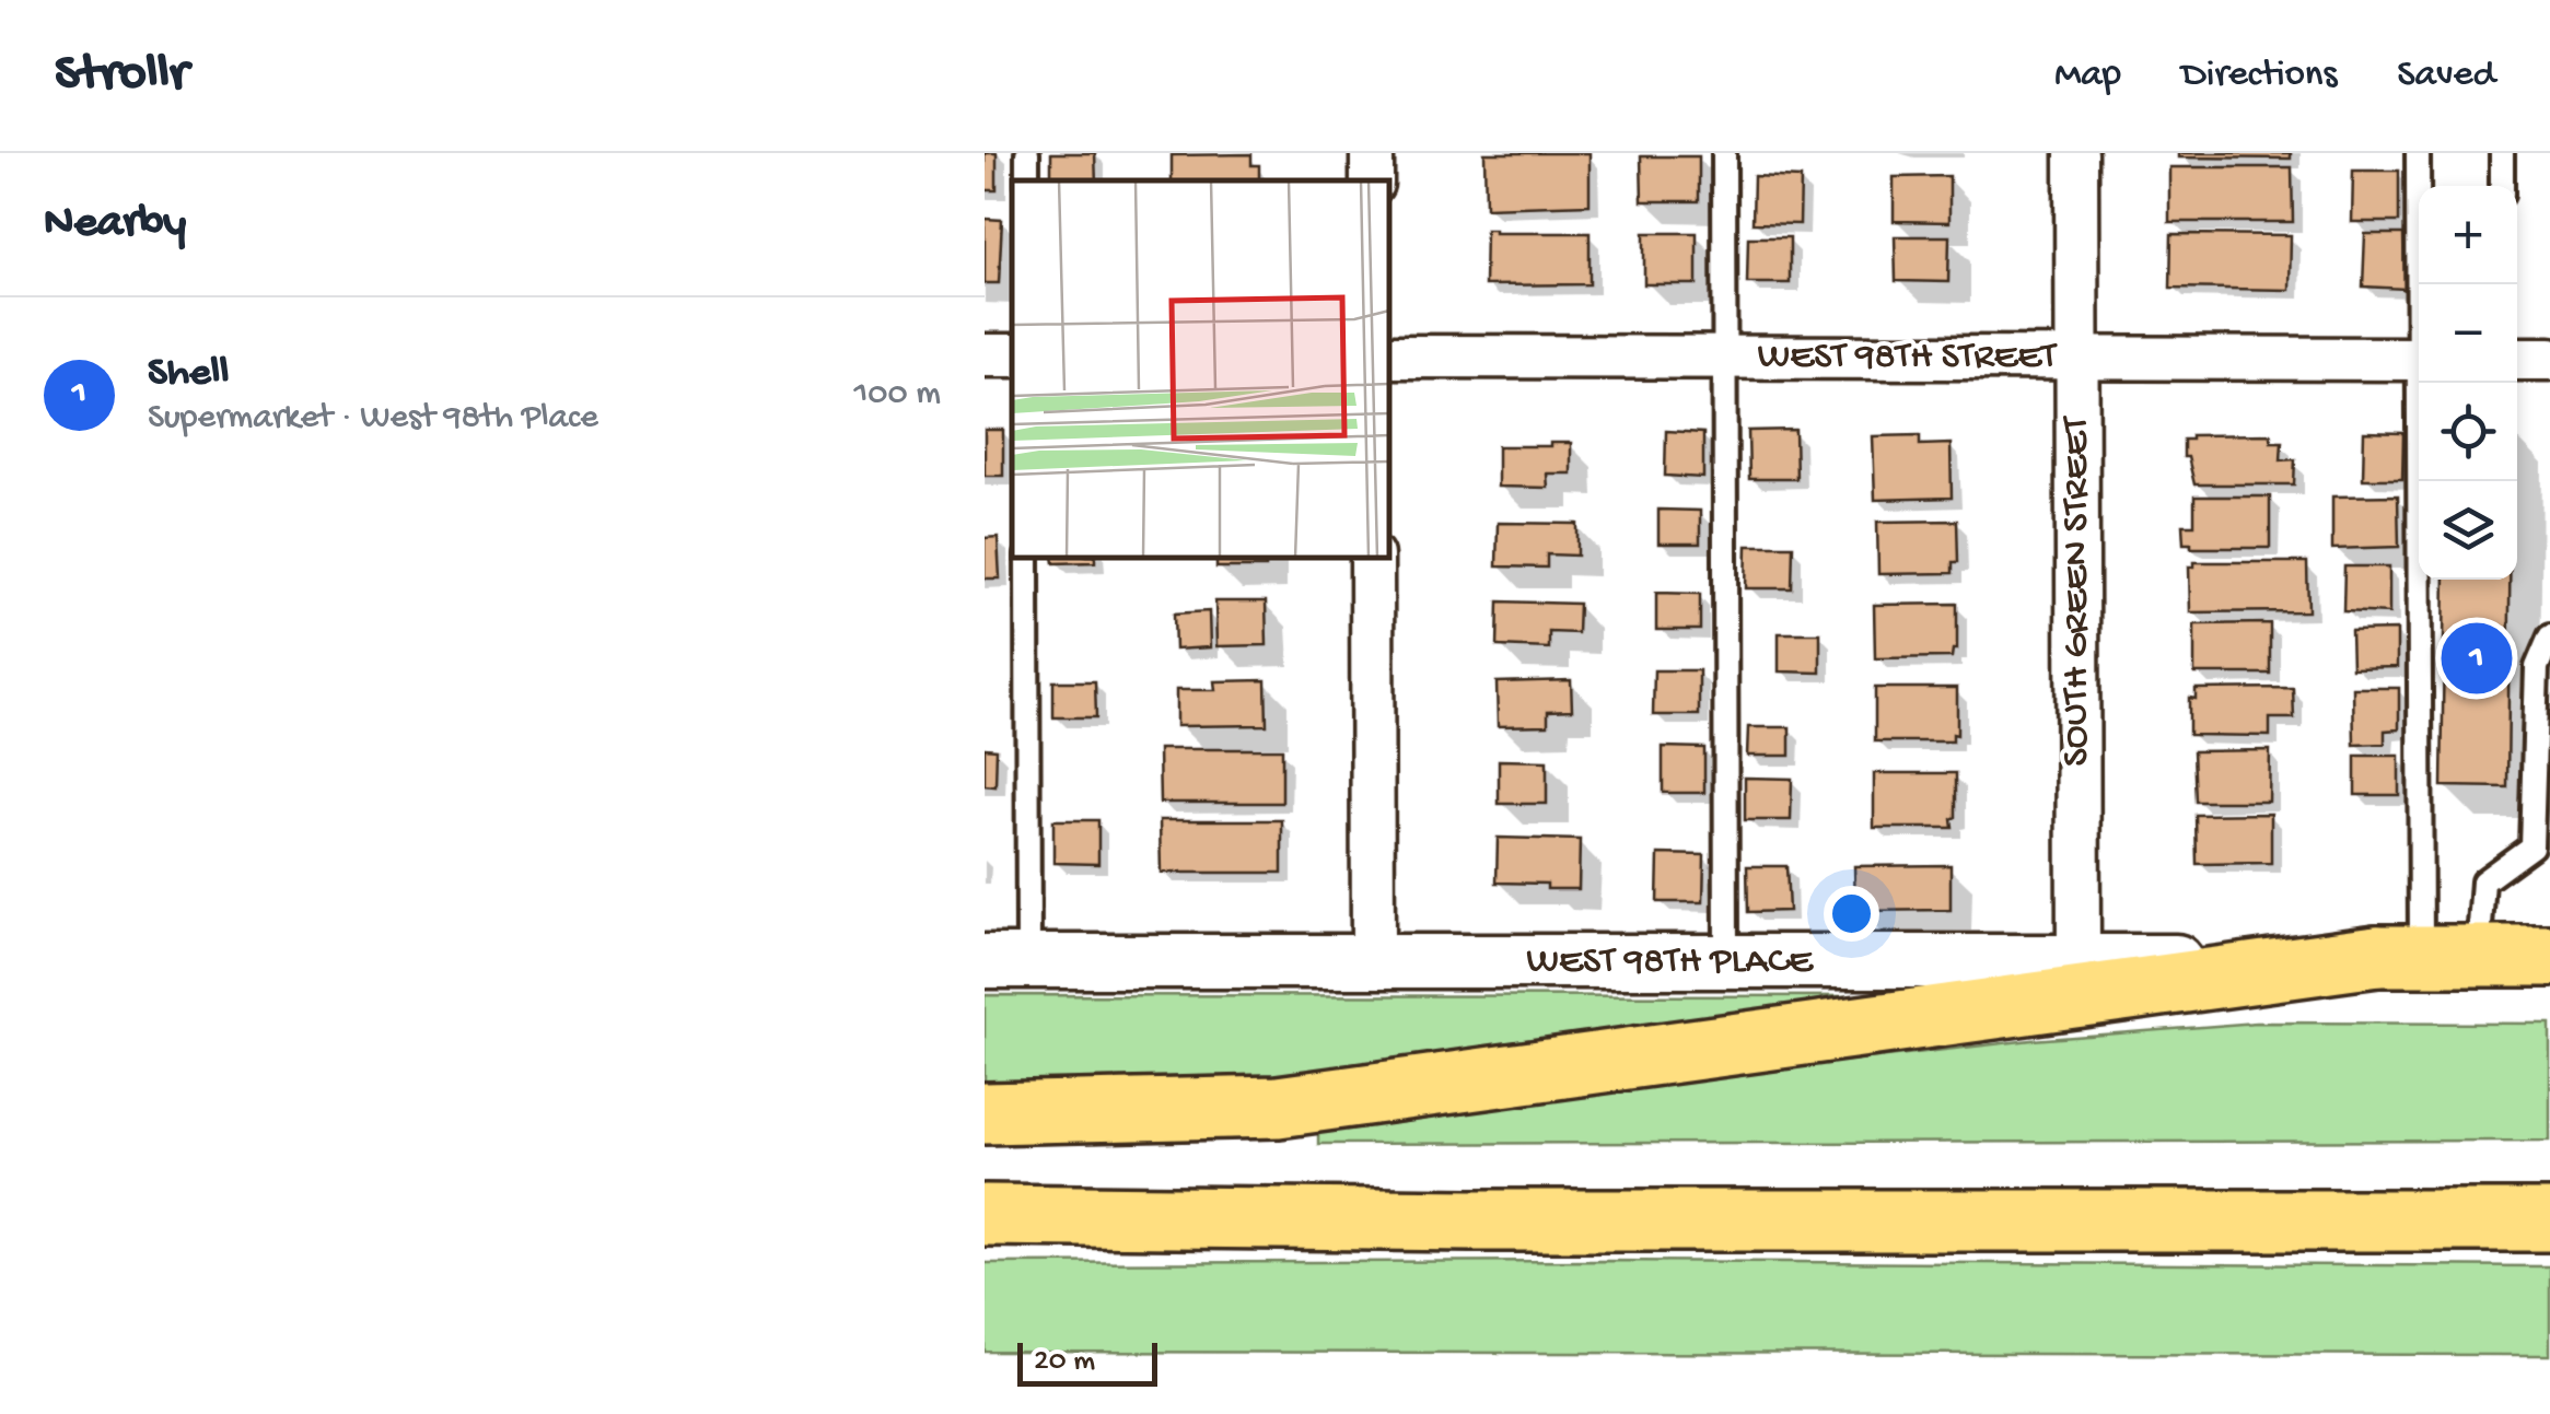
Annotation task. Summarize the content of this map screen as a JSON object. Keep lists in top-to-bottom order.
{
  "streets": {
    "main road": ["WEST 98TH PLACE"],
    "street": ["WEST 98TH STREET", "SOUTH GREEN STREET"]
  },
  "crossings": [
    ["WEST 98TH STREET", "SOUTH GREEN STREET"],
    ["SOUTH GREEN STREET", "WEST 98TH PLACE"]
  ],
  "scale_bar": "20 m",
  "page": {
    "header": "Strollr",
    "nav": ["Map", "Directions", "Saved"],
    "heading": "Nearby",
    "map_buttons": ["+", "−"],
    "list": [
      {
        "mark": "1",
        "name": "Shell",
        "note": "Supermarket · West 98th Place",
        "value": "100 m"
      }
    ],
    "pins": "1",
    "scale": "20 m"
  }
}
